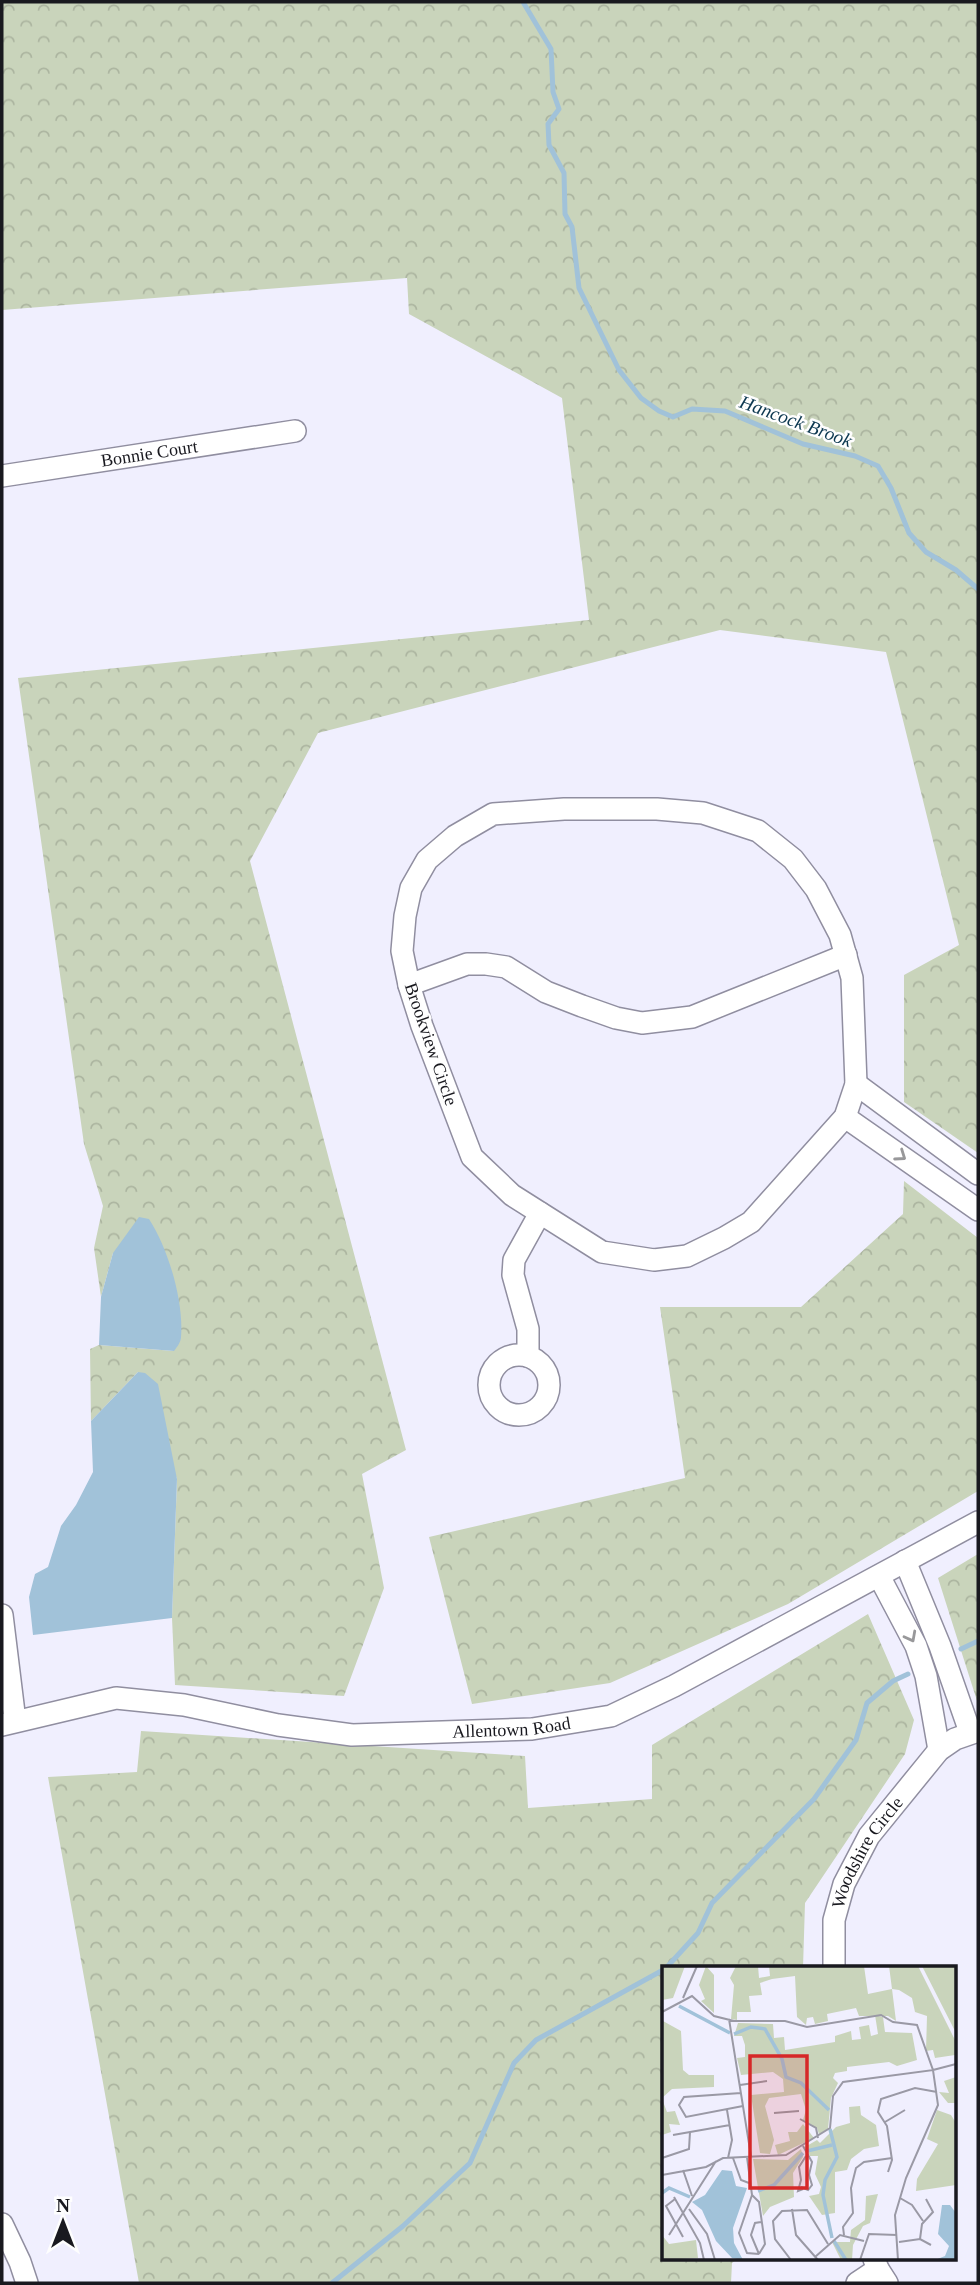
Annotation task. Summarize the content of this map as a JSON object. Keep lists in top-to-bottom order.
{
  "streets": {
    "street": [
      "Bonnie Court",
      "Brookview Circle",
      "Allentown Road",
      "Woodshire Circle"
    ]
  },
  "crossings": [
    ["Allentown Road", "Woodshire Circle"]
  ],
  "water": ["Hancock Brook"],
  "north": "top"
}
